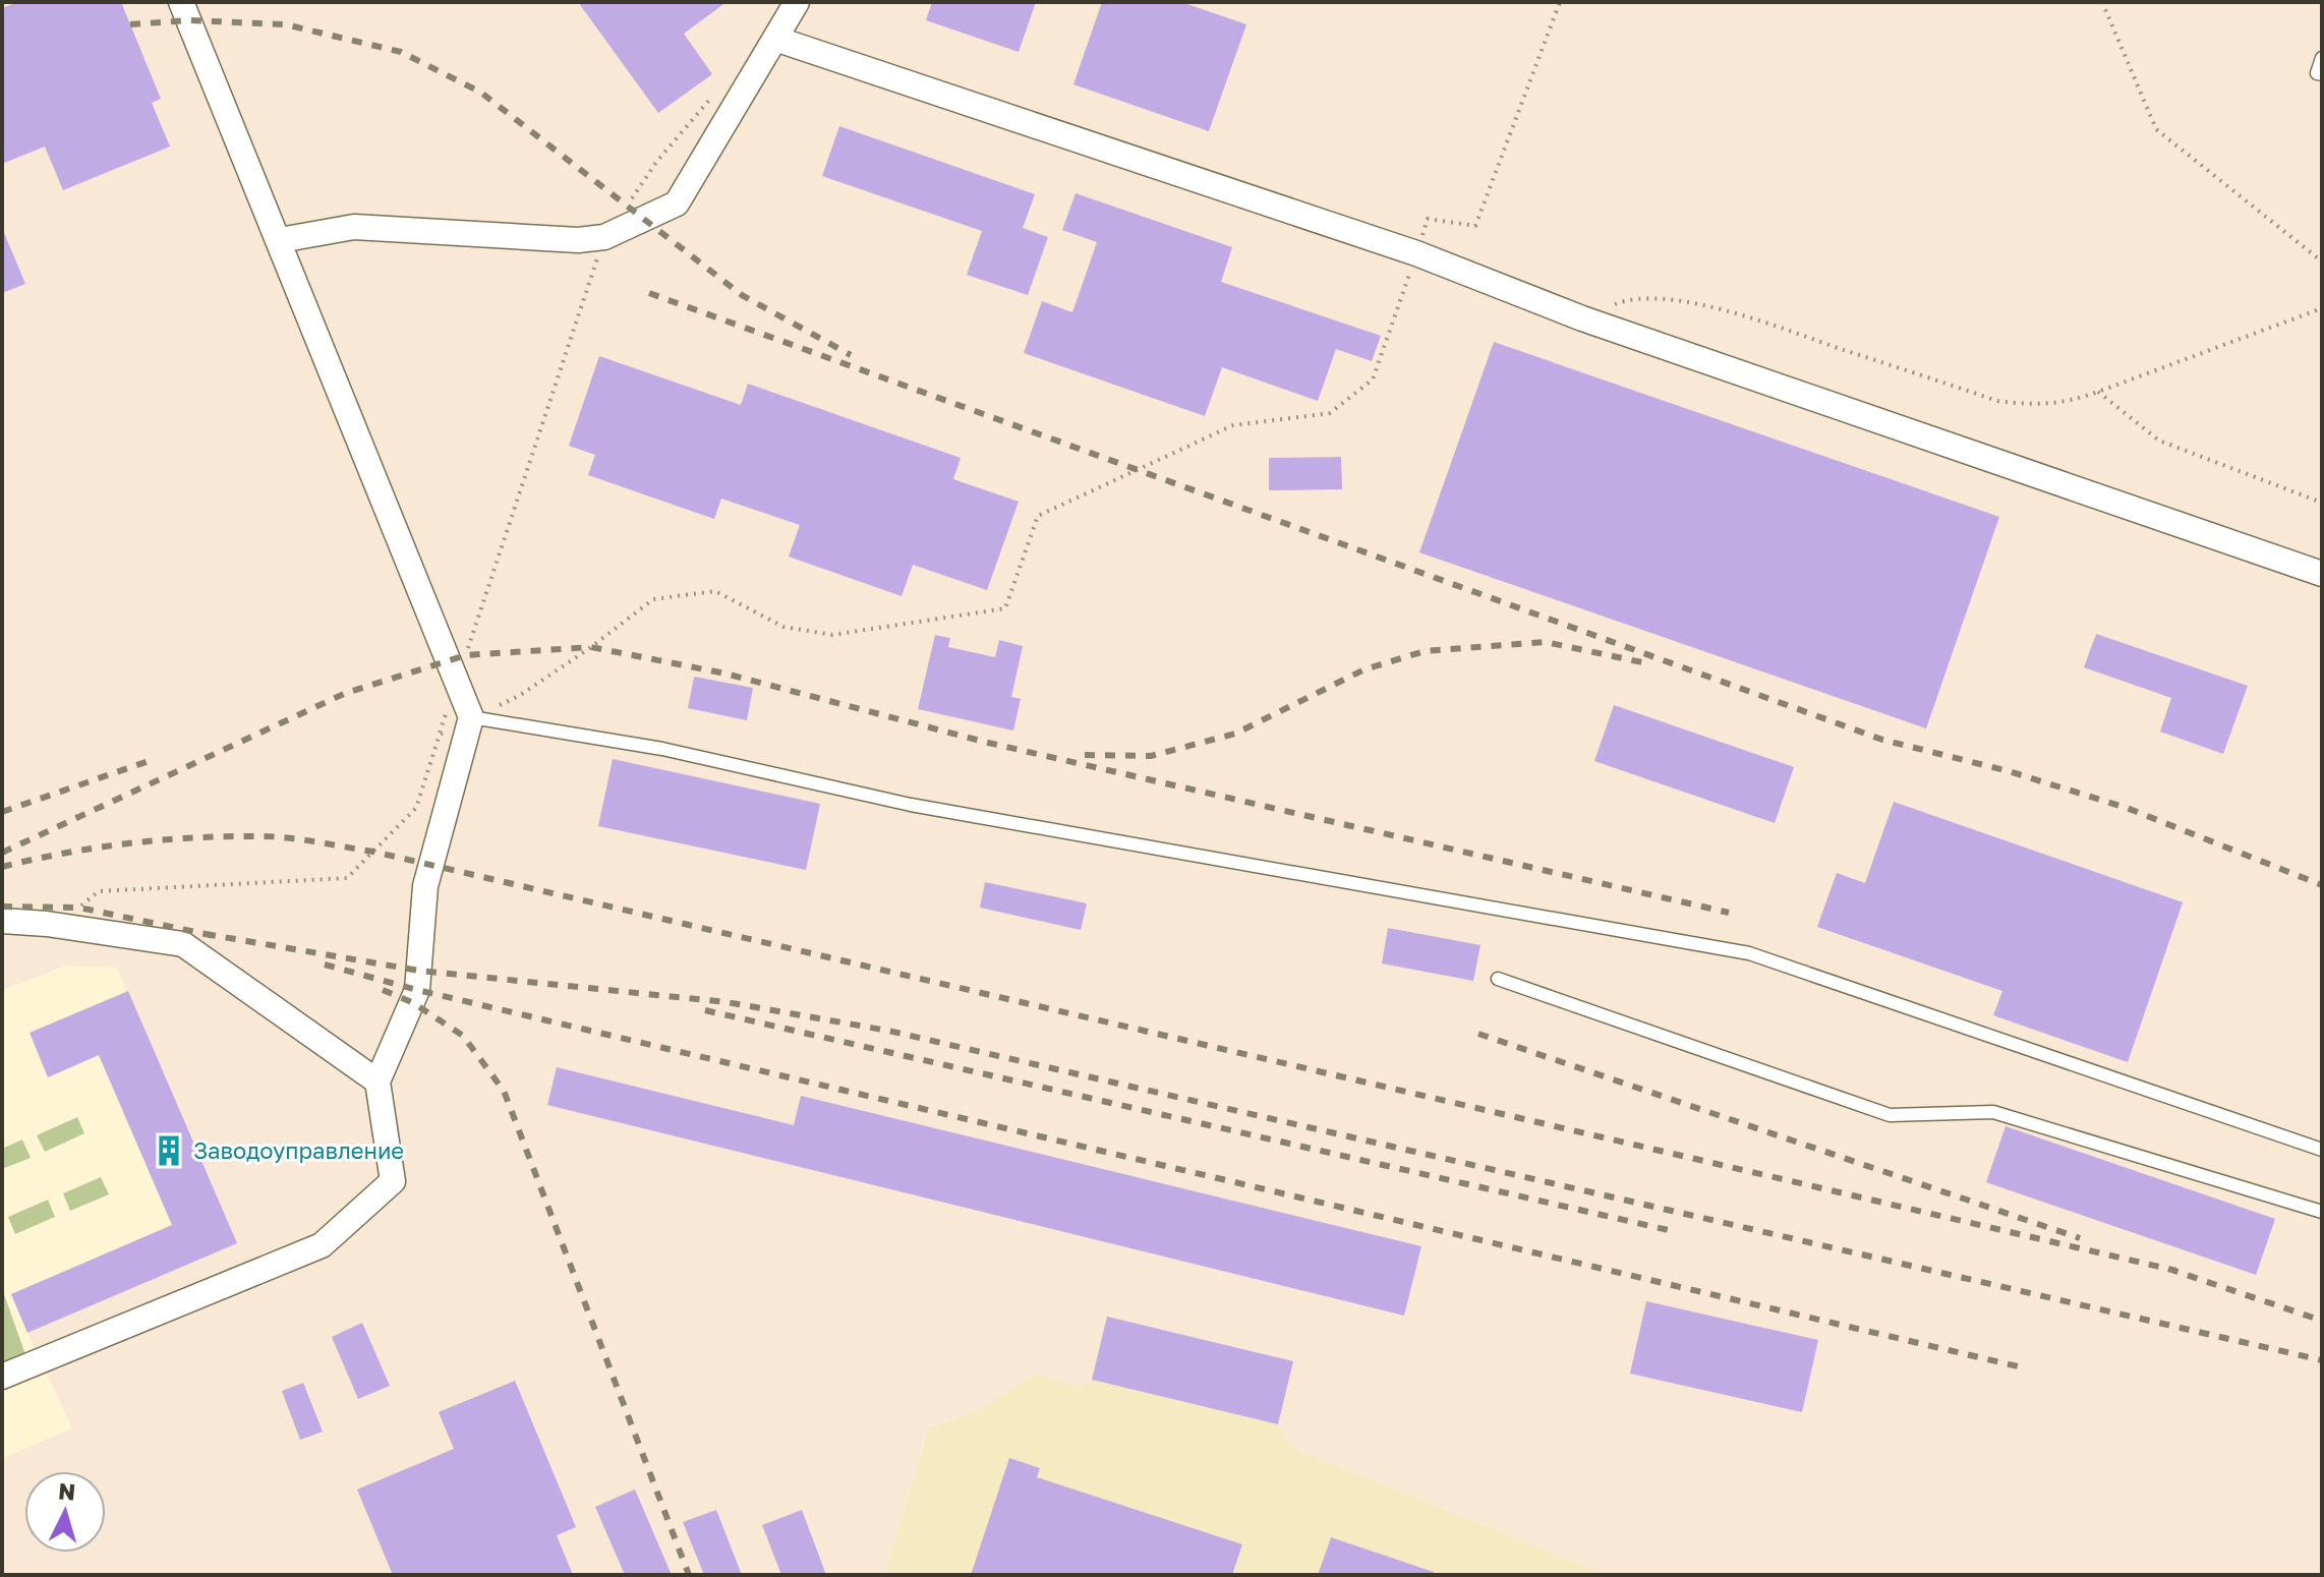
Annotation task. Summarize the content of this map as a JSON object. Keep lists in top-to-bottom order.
{
  "places": {
    "building": ["Заводоуправление"]
  },
  "north": "top"
}
